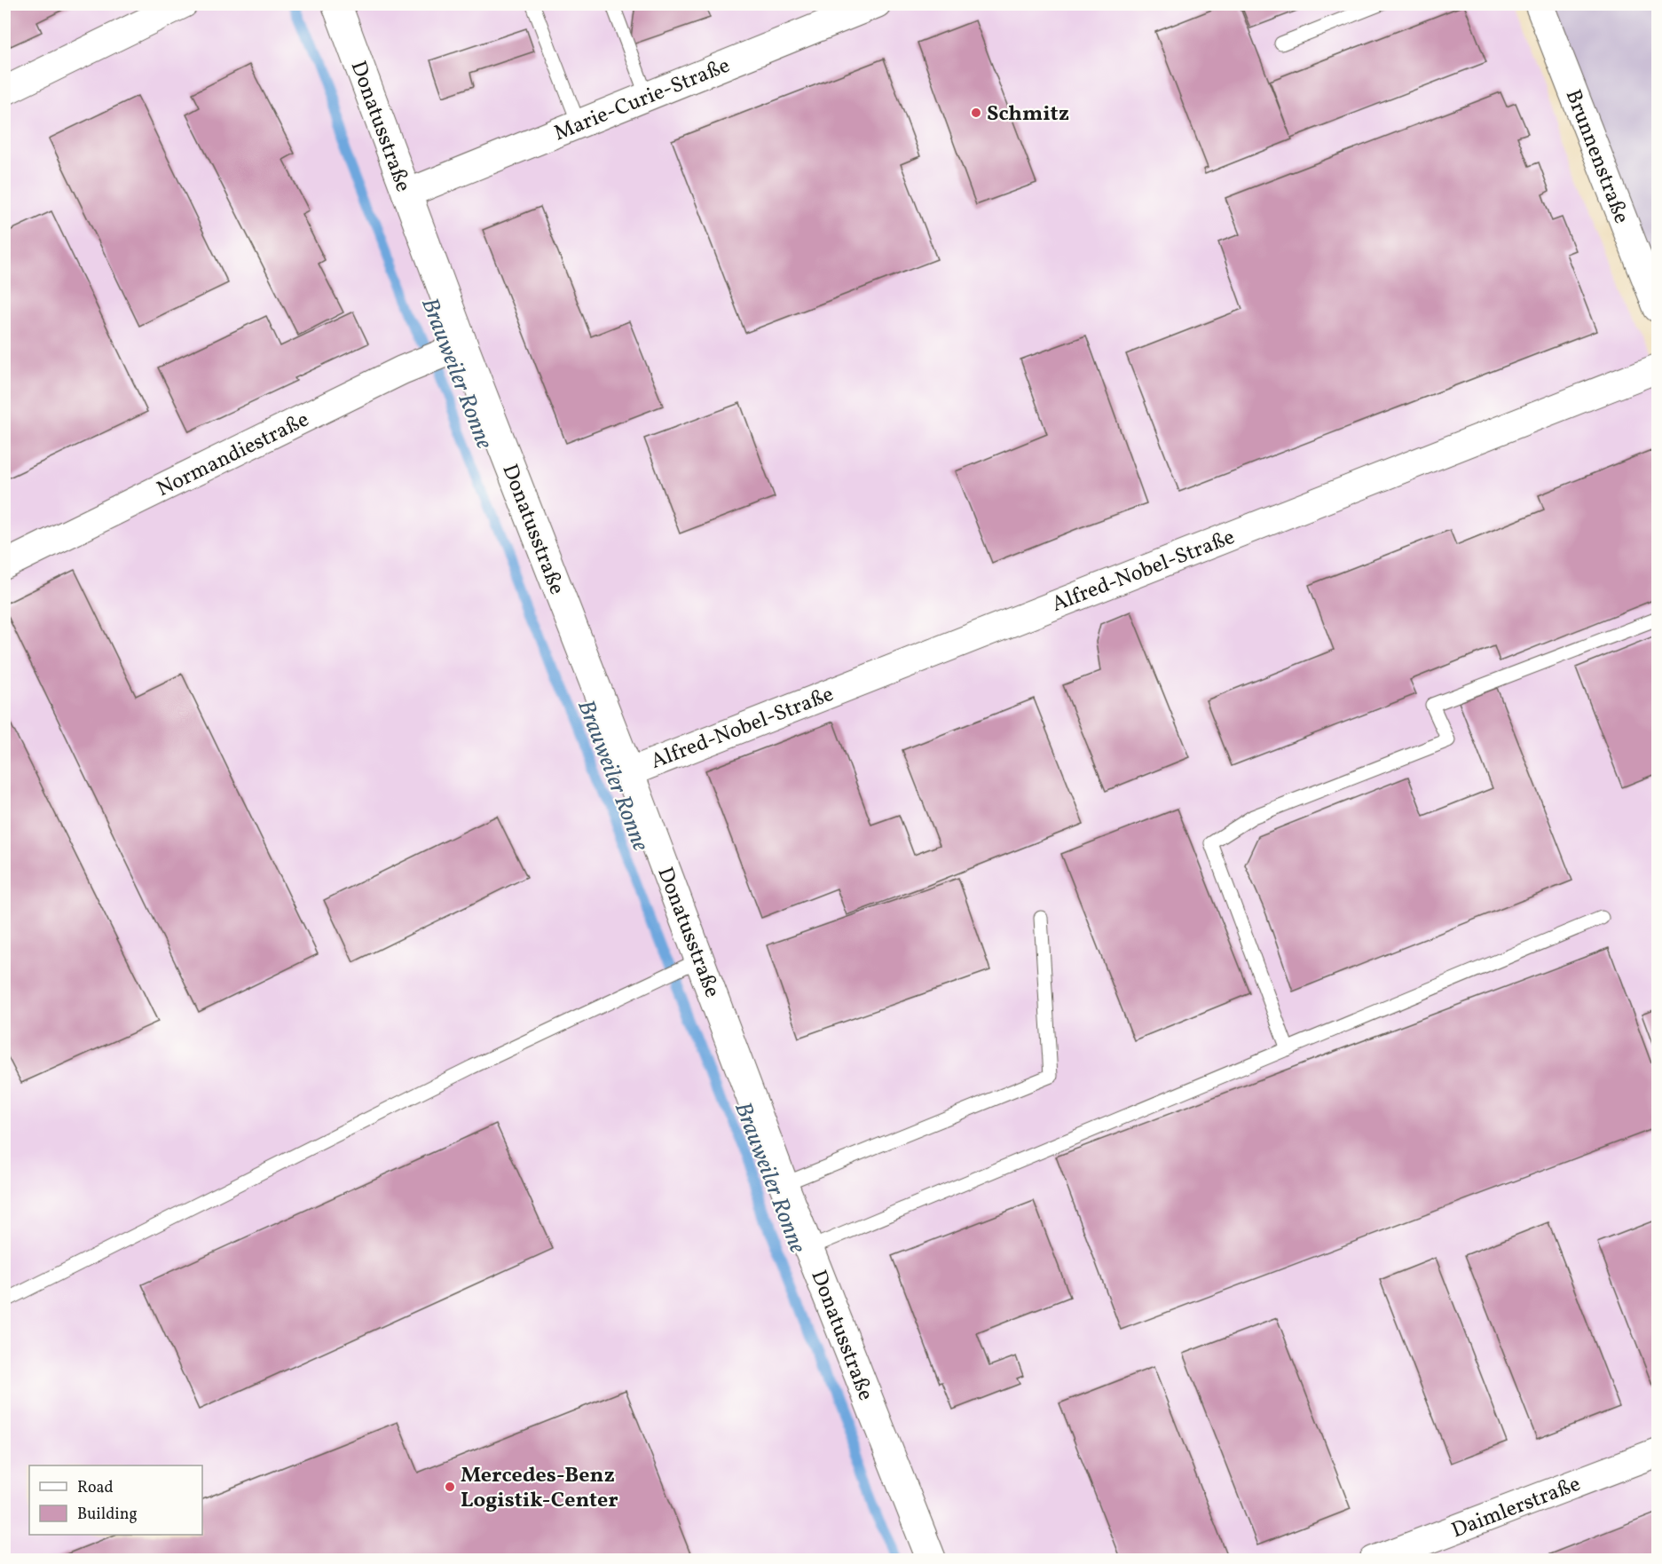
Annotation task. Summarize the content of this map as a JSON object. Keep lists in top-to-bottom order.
{
  "streets": {
    "street": [
      "Marie-Curie-Straße",
      "Donatusstraße",
      "Brunnenstraße",
      "Normandiestraße",
      "Alfred-Nobel-Straße",
      "Daimlerstraße"
    ]
  },
  "crossings": [
    ["Marie-Curie-Straße", "Donatusstraße"],
    ["Donatusstraße", "Normandiestraße"],
    ["Donatusstraße", "Alfred-Nobel-Straße"]
  ],
  "water": ["Brauweiler Ronne"],
  "places": ["Schmitz", "Mercedes-Benz Logistik-Center"],
  "legend": ["Road", "Building"]
}
